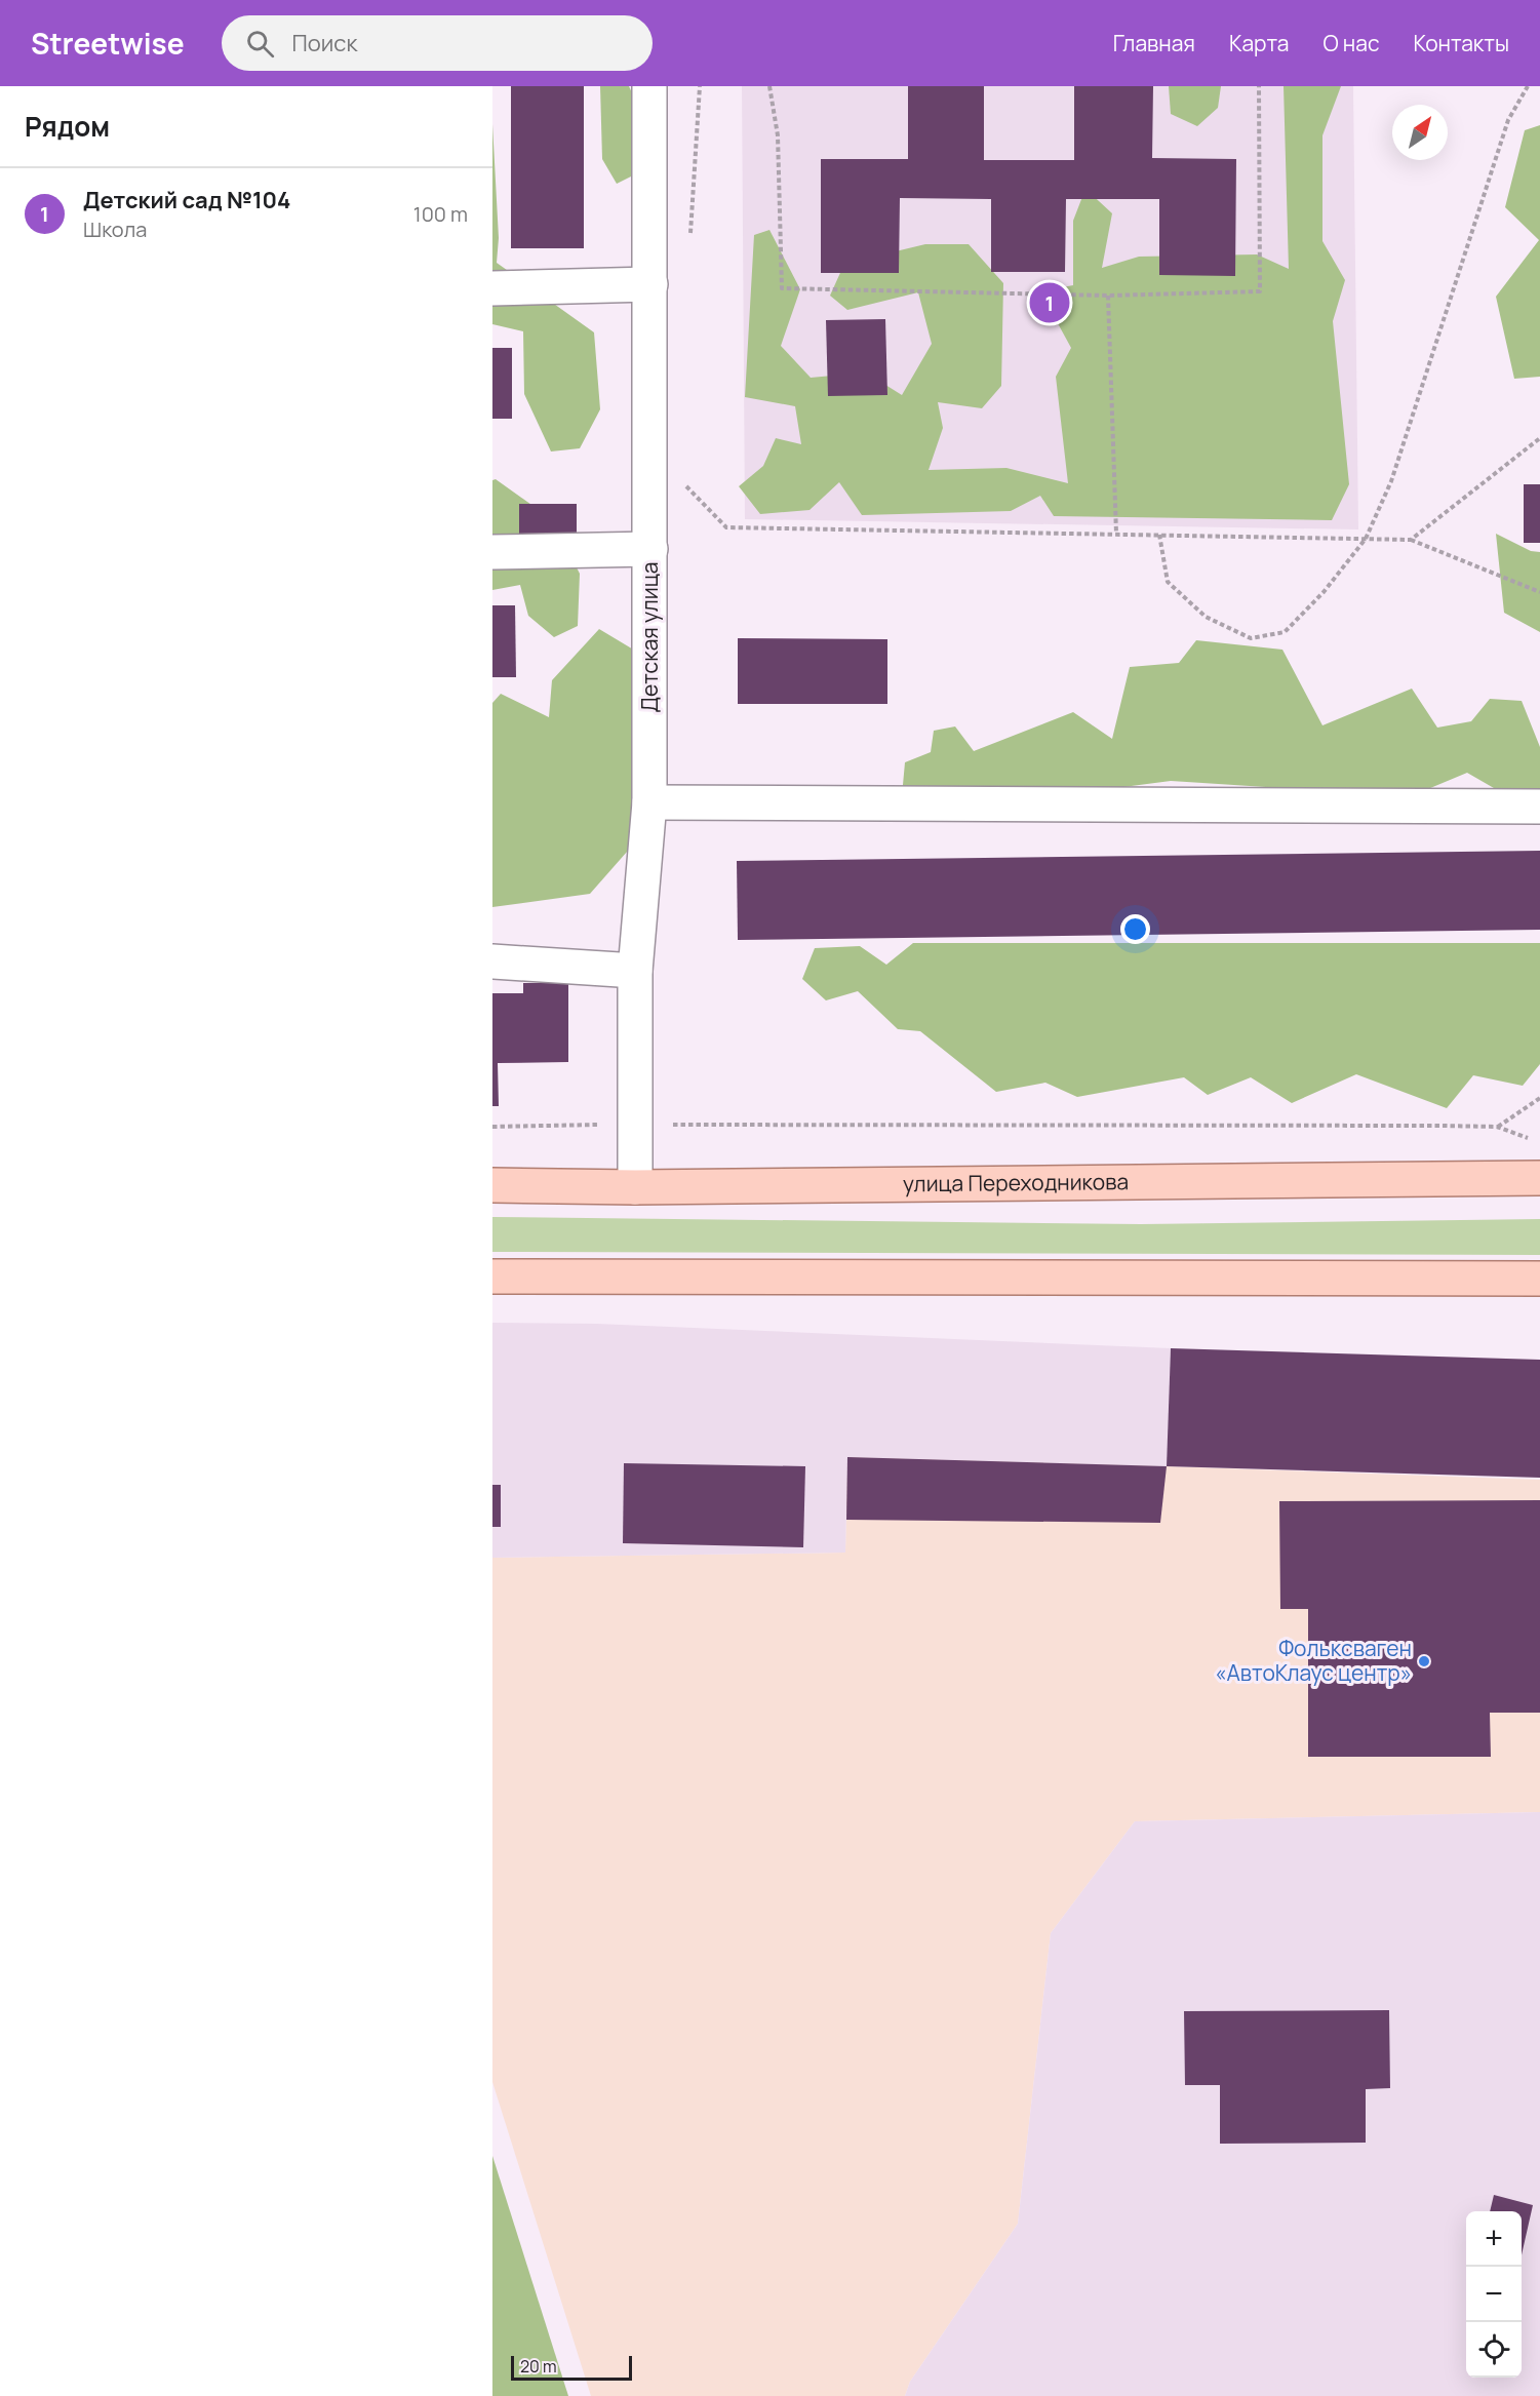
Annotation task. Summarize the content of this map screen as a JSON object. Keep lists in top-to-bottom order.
{
  "streets": {
    "main road": ["улица Переходникова"],
    "street": ["Детская улица"]
  },
  "crossings": [
    ["Детская улица", "улица Переходникова"]
  ],
  "places": ["Фольксваген «АвтоКлаус центр»"],
  "scale_bar": "20 m",
  "north": "top right",
  "page": {
    "header": "Streetwise",
    "search": "Поиск",
    "nav": [
      "Главная",
      "Карта",
      "О нас",
      "Контакты"
    ],
    "heading": "Рядом",
    "list": [
      {
        "mark": "1",
        "name": "Детский сад №104",
        "note": "Школа",
        "value": "100 m"
      }
    ],
    "pins": "1",
    "map_buttons": ["+", "−"],
    "scale": "20 m"
  }
}
